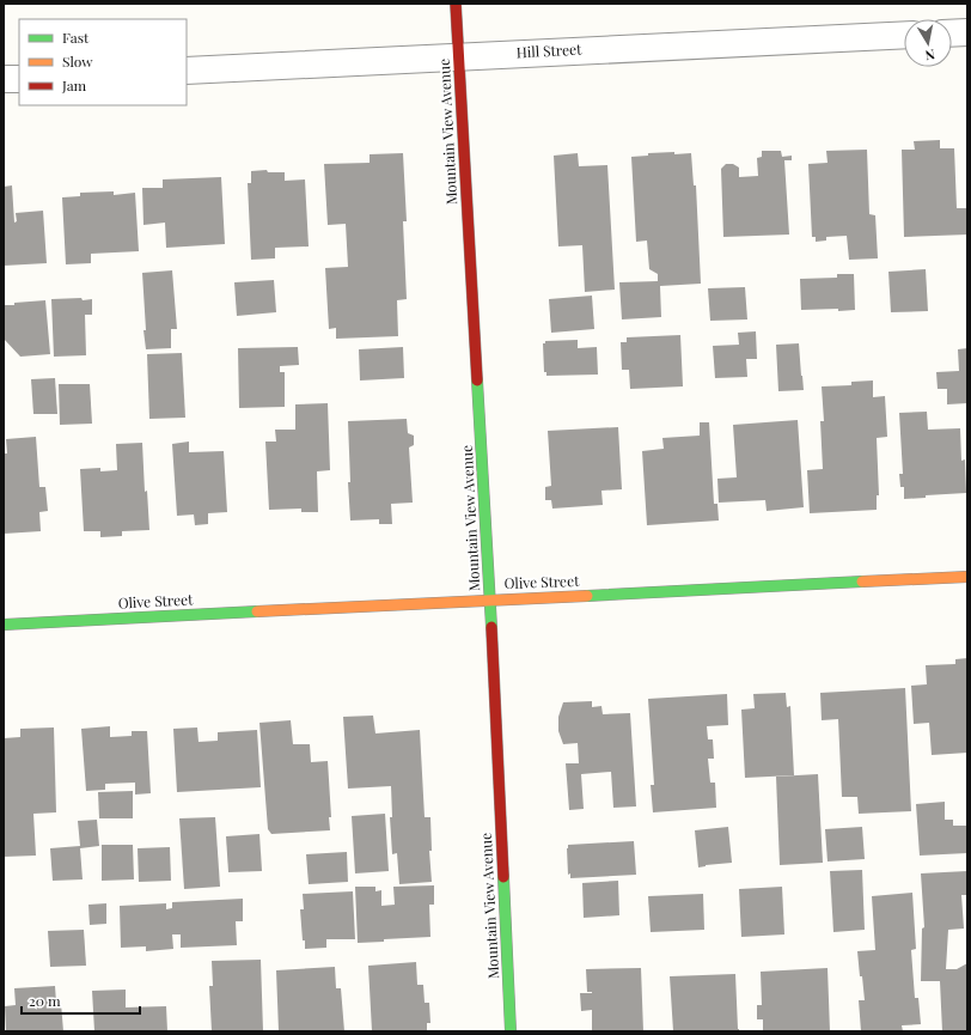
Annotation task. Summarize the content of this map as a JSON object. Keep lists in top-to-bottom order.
{
  "streets": {
    "street": ["Hill Street", "Mountain View Avenue", "Olive Street"]
  },
  "crossings": [
    ["Hill Street", "Mountain View Avenue"],
    ["Mountain View Avenue", "Olive Street"]
  ],
  "legend": ["Fast", "Slow", "Jam"],
  "scale_bar": "20 m",
  "north": "bottom"
}
